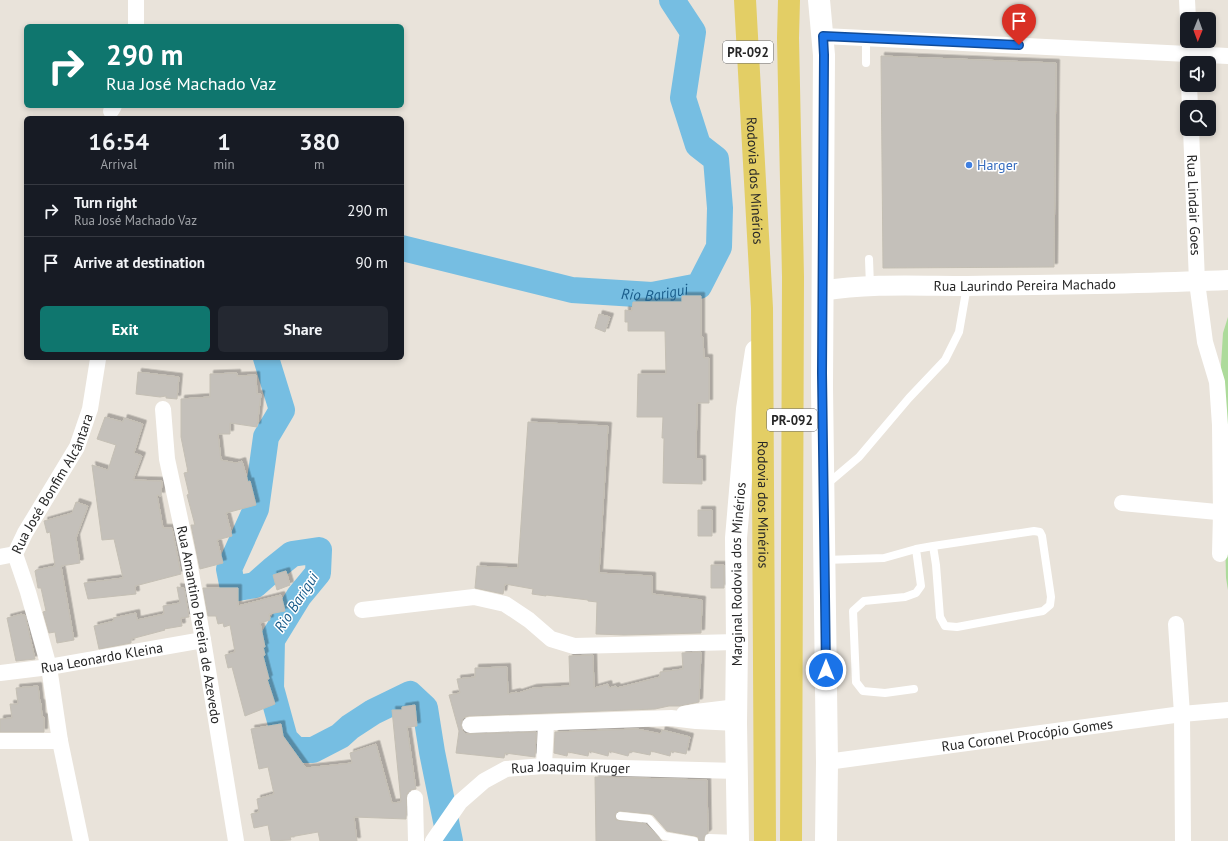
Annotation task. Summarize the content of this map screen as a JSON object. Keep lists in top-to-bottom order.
{
  "streets": {
    "main road": ["PR-092", "Rodovia dos Minérios", "Marginal Rodovia dos Minérios"],
    "street": [
      "Rua Lindair Goes",
      "Rua Laurindo Pereira Machado",
      "Rua José Bonfim Alcântara",
      "Rua Amantino Pereira de Azevedo",
      "Rua Leonardo Kleina",
      "Rua Coronel Procópio Gomes",
      "Rua Joaquim Kruger"
    ]
  },
  "crossings": [
    ["Rodovia dos Minérios", "Marginal Rodovia dos Minérios"],
    ["Rua Lindair Goes", "Rua Laurindo Pereira Machado"],
    ["Rua José Bonfim Alcântara", "Rua Leonardo Kleina"],
    ["Marginal Rodovia dos Minérios", "Rua Joaquim Kruger"],
    ["Rua Amantino Pereira de Azevedo", "Rua Leonardo Kleina"]
  ],
  "water": ["Rio Barigui"],
  "places": ["Harger"],
  "north": "bottom",
  "page": {
    "turn": ["290 m", "Rua José Machado Vaz"],
    "eta": [
      "16:54",
      "Arrival",
      "1",
      "min",
      "380",
      "m"
    ],
    "list": [
      {
        "name": "Turn right",
        "note": "Rua José Machado Vaz",
        "value": "290 m"
      },
      {
        "name": "Arrive at destination",
        "value": "90 m"
      }
    ],
    "buttons": ["Exit", "Share"]
  }
}
